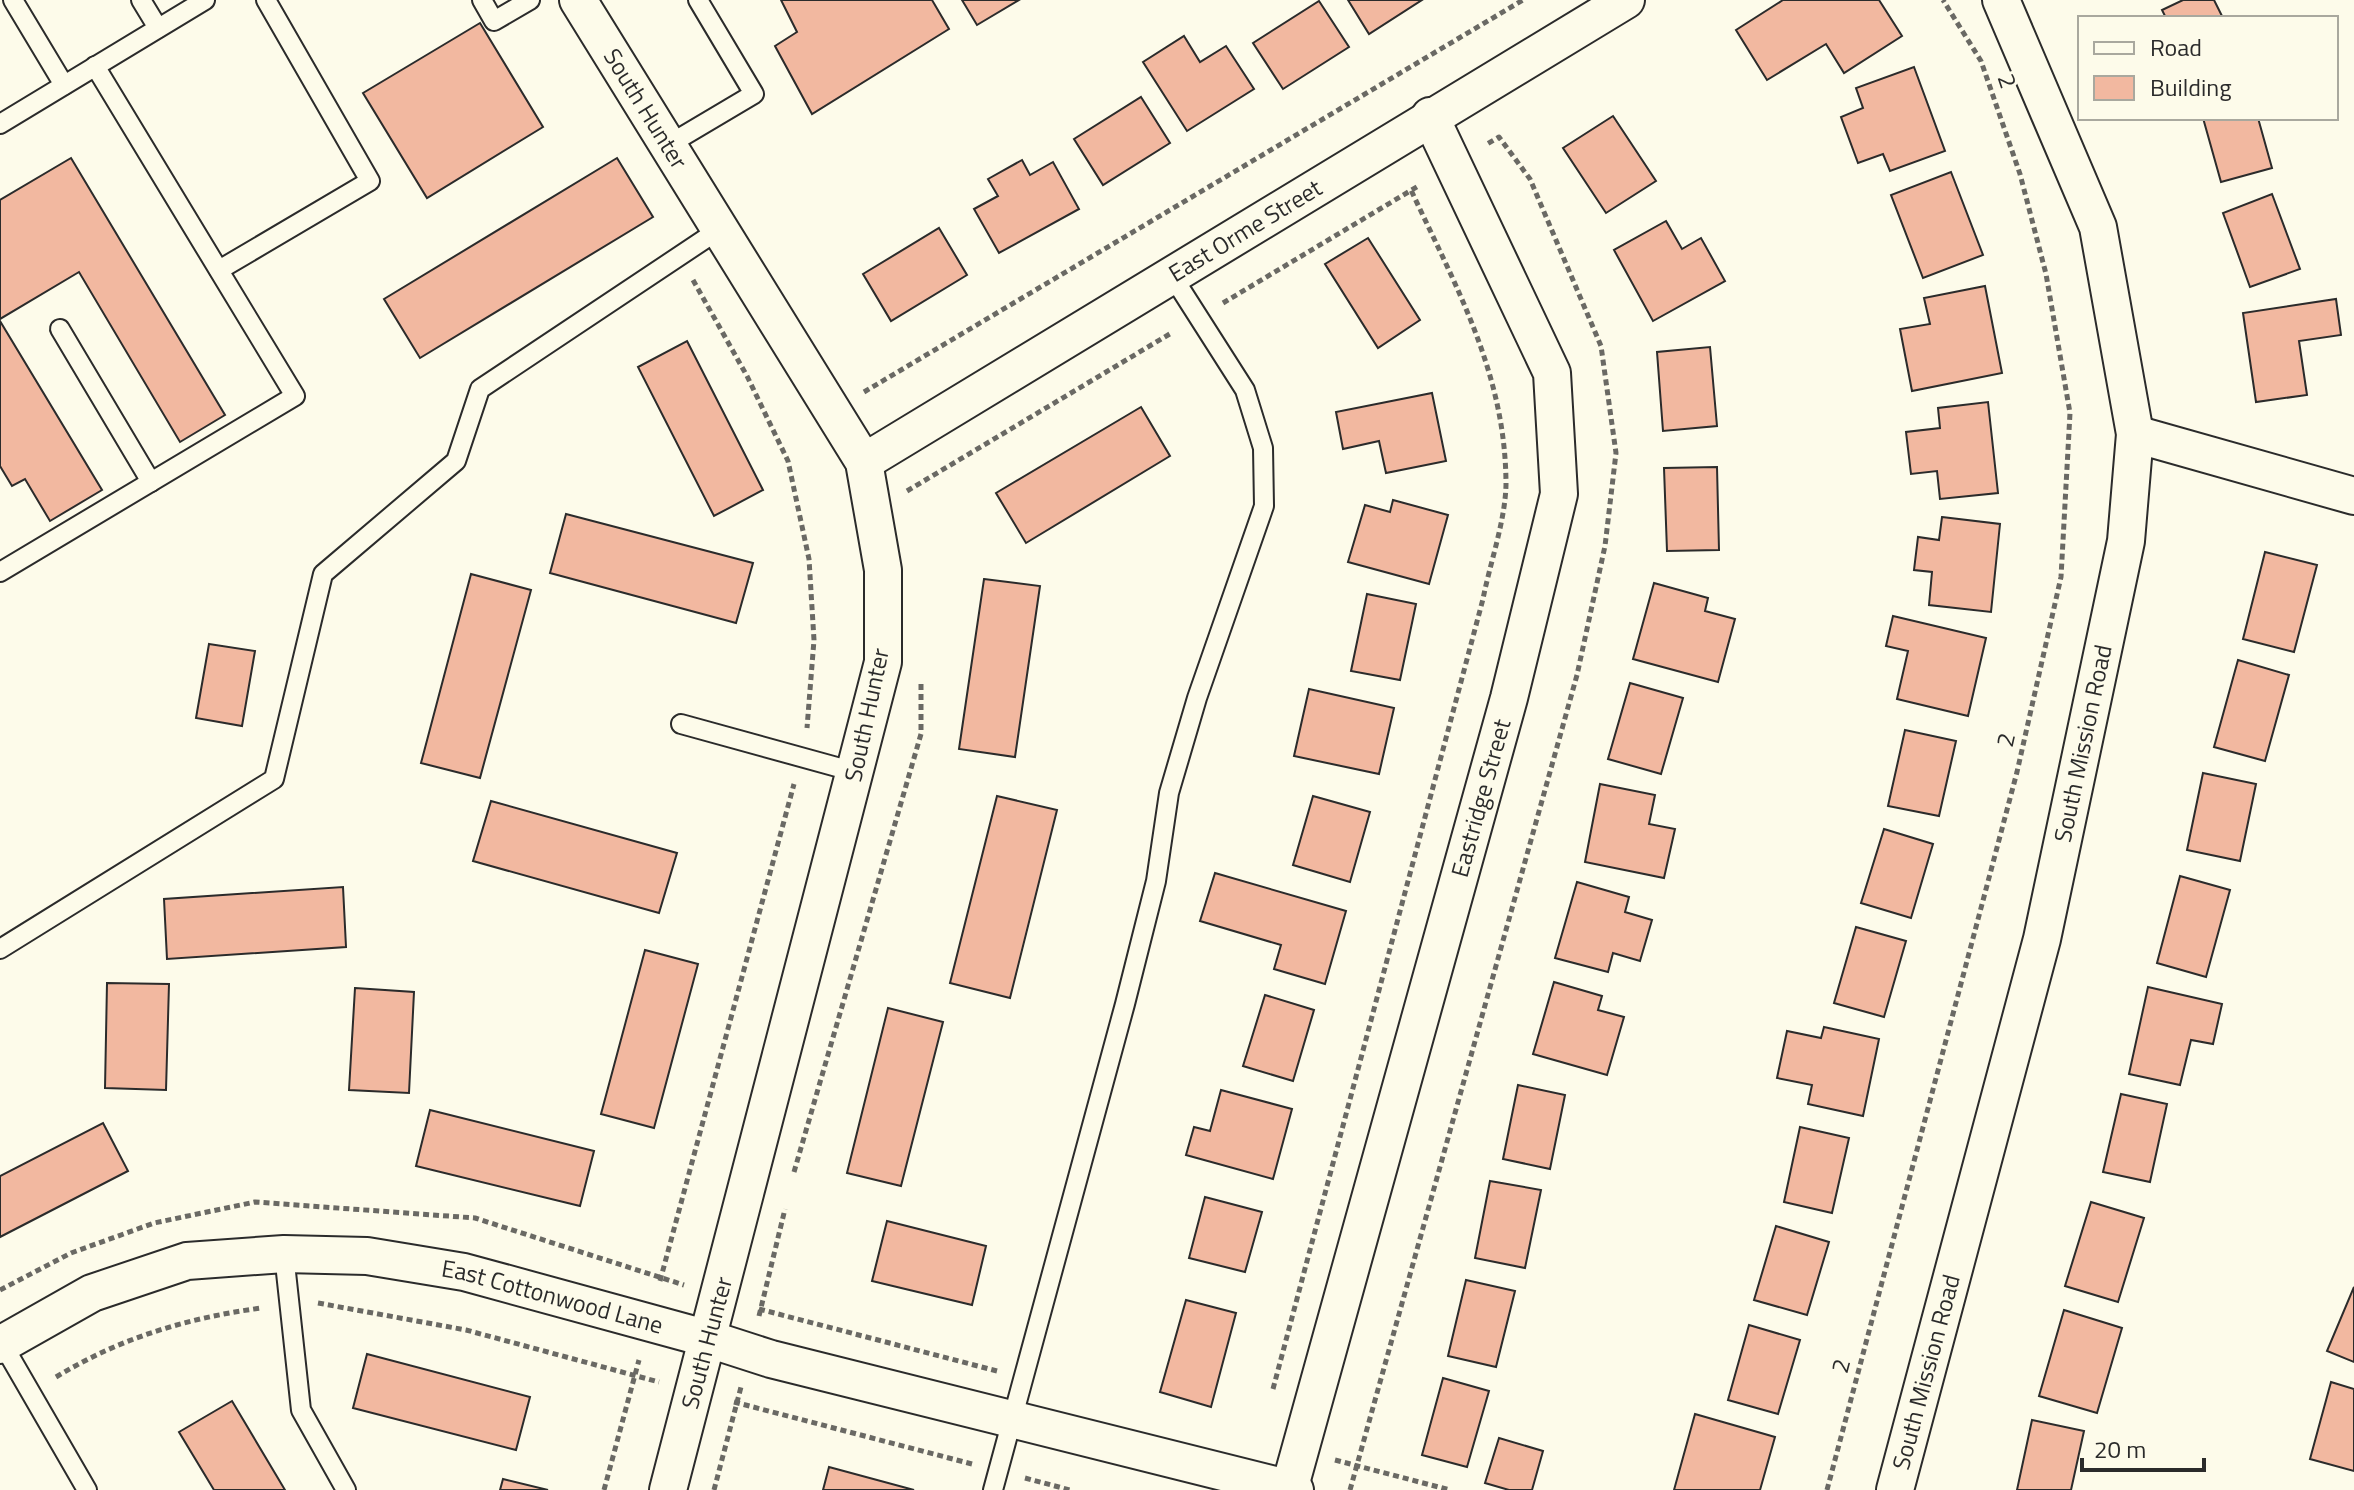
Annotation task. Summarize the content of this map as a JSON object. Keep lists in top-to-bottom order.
{
  "streets": {
    "street": [
      "South Hunter",
      "East Orme Street",
      "South Mission Road",
      "Eastridge Street",
      "East Cottonwood Lane"
    ],
    "path": ["2"]
  },
  "crossings": [
    ["South Hunter", "East Orme Street"],
    ["South Hunter", "East Cottonwood Lane"],
    ["East Orme Street", "Eastridge Street"],
    ["Eastridge Street", "East Cottonwood Lane"]
  ],
  "legend": ["Road", "Building"],
  "scale_bar": "20 m"
}
